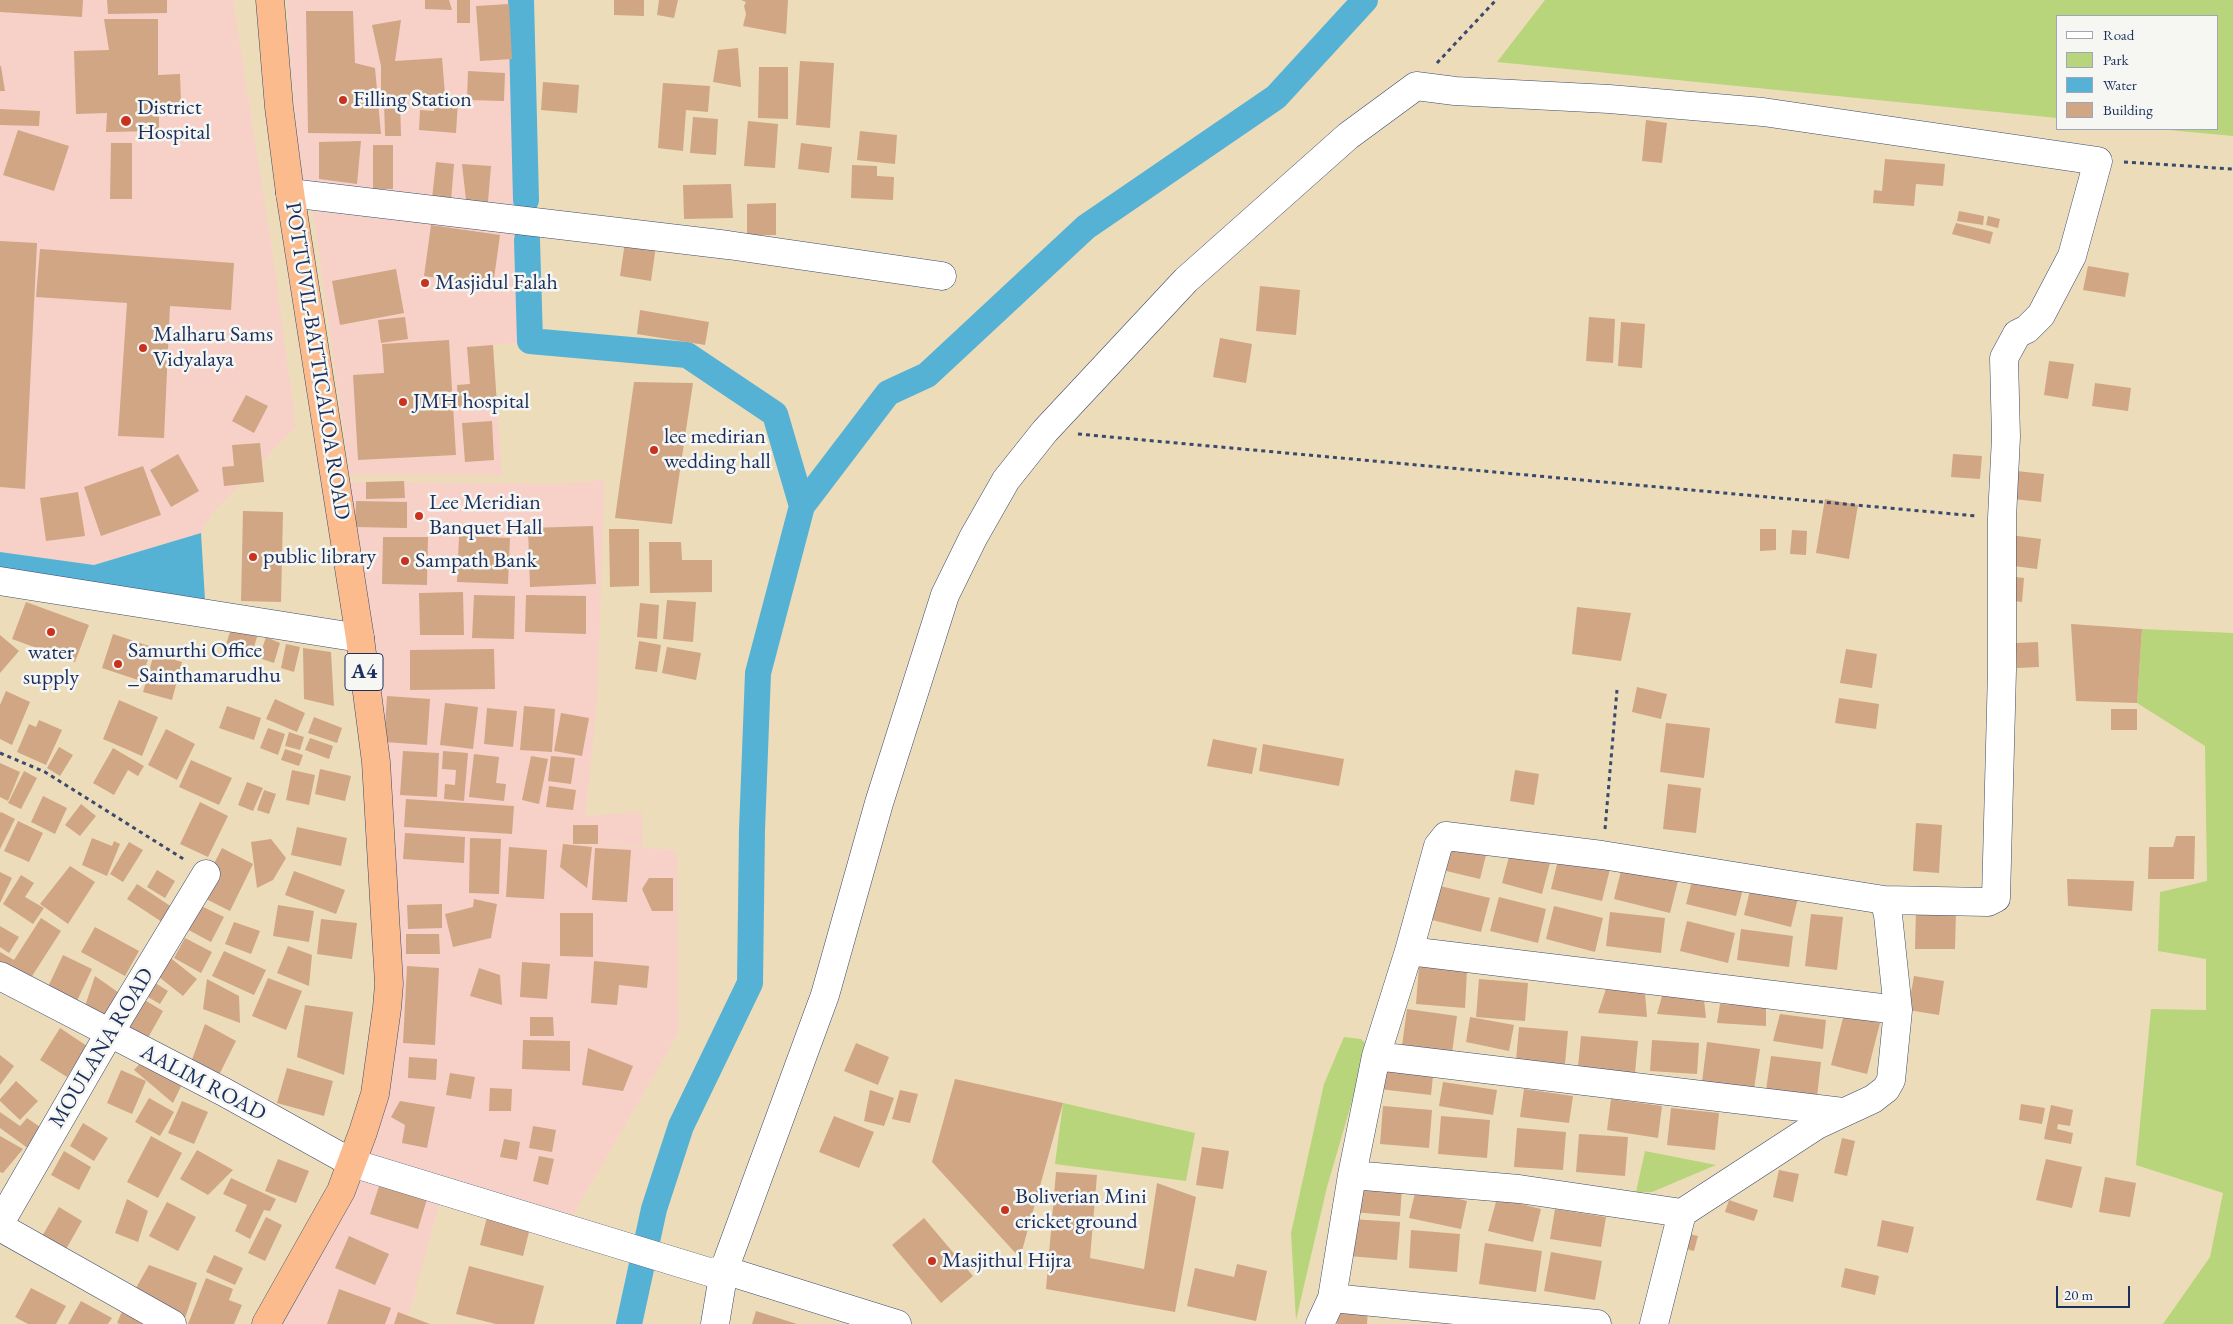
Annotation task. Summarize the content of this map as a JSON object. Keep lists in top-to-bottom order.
{
  "streets": {
    "highway": ["POTTUVIL-BATTICALOA ROAD", "A4"],
    "street": ["MOULANA ROAD", "AALIM ROAD"]
  },
  "crossings": [
    ["POTTUVIL-BATTICALOA ROAD", "AALIM ROAD"],
    ["MOULANA ROAD", "AALIM ROAD"]
  ],
  "places": [
    "Filling Station",
    "District Hospital",
    "Masjidul Falah",
    "Malharu Sams Vidyalaya",
    "JMH hospital",
    "lee medirian wedding hall",
    "Lee Meridian Banquet Hall",
    "public library",
    "Sampath Bank",
    "water supply",
    "Samurthi Office _Sainthamarudhu",
    "Boliverian Mini cricket ground",
    "Masjithul Hijra"
  ],
  "legend": [
    "Road",
    "Park",
    "Water",
    "Building"
  ],
  "scale_bar": "20 m"
}
